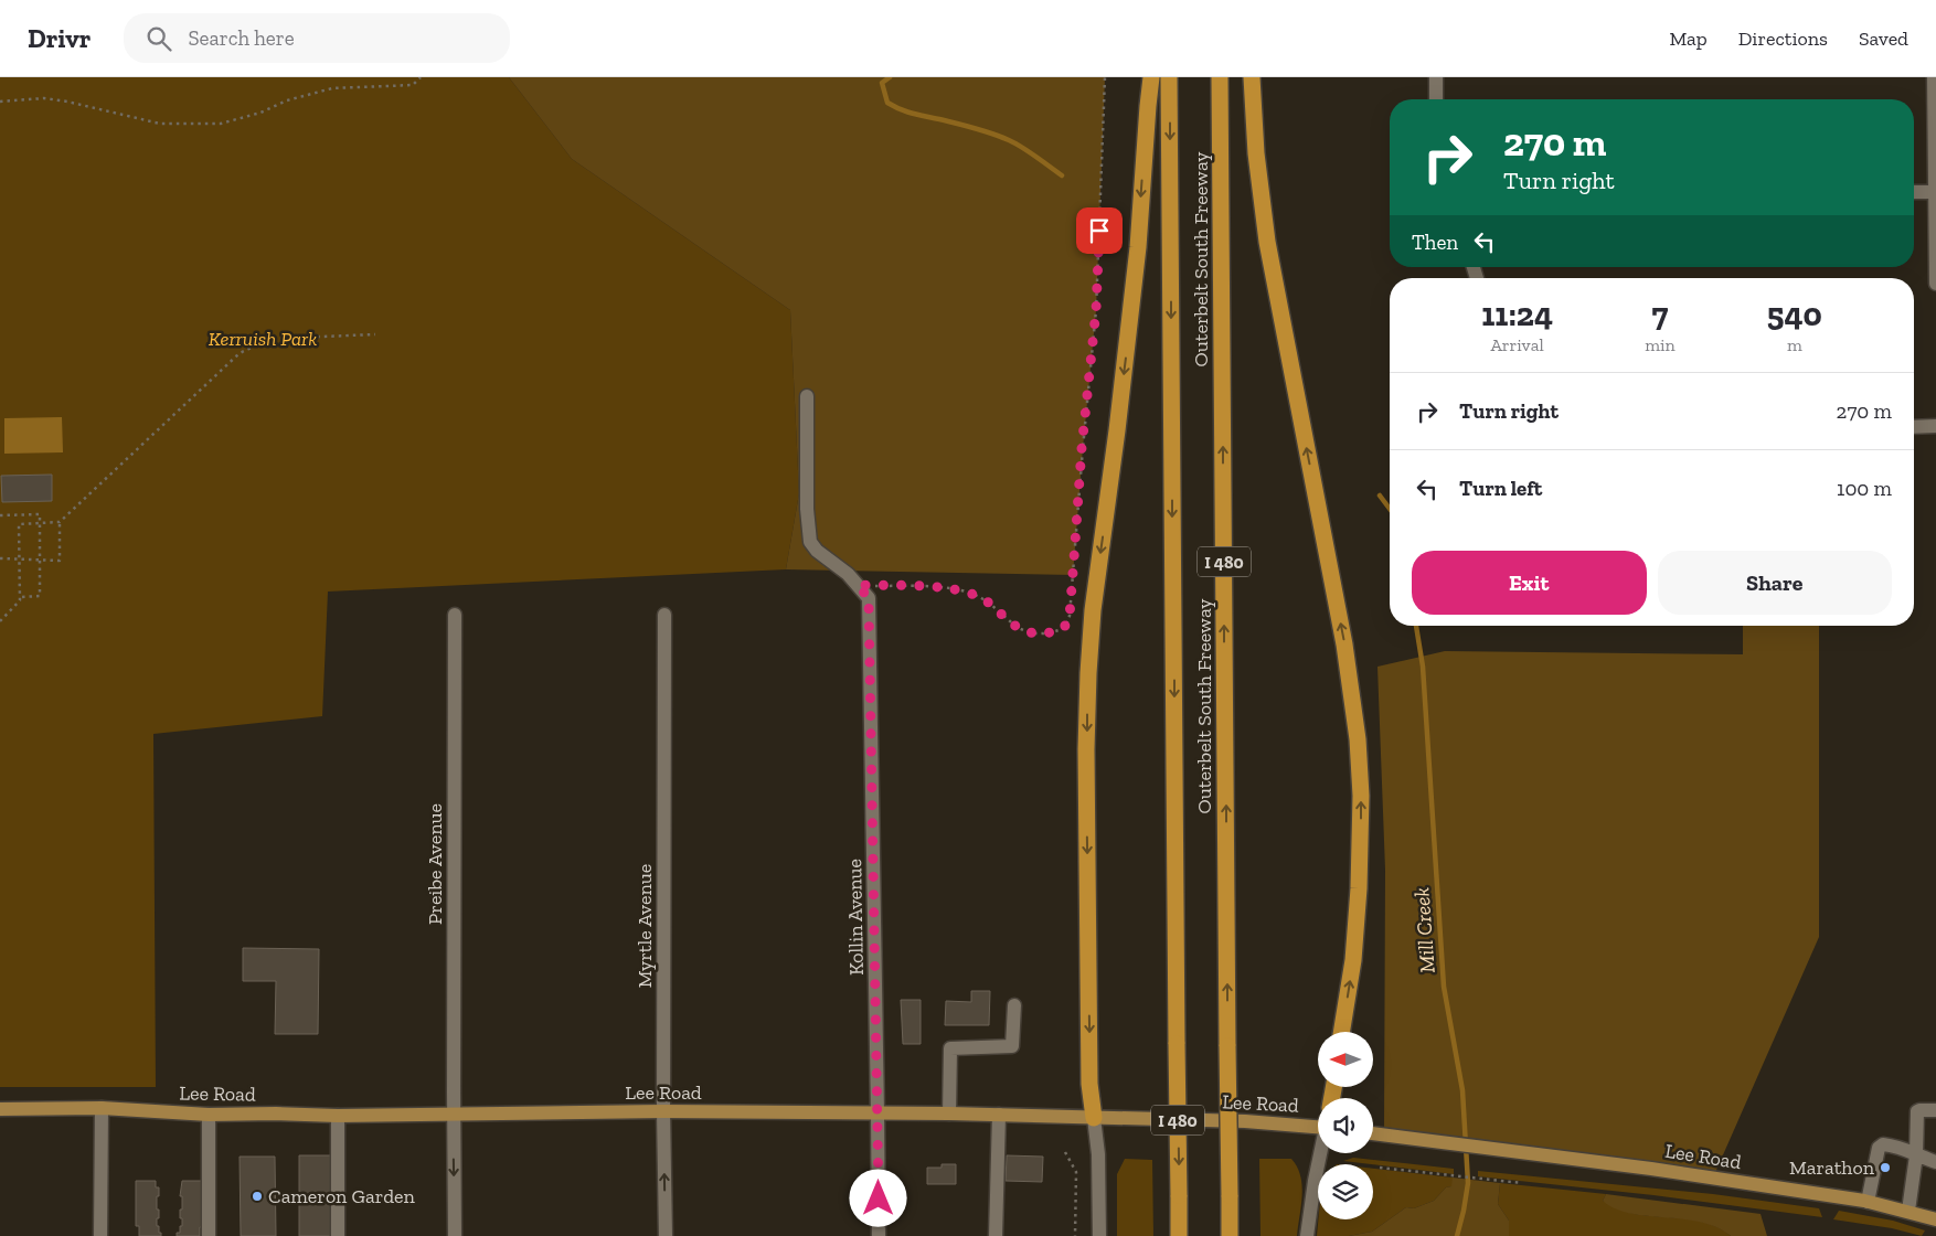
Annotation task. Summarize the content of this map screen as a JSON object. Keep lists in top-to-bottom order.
{
  "streets": {
    "highway": ["Outerbelt South Freeway", "I 480"],
    "main road": ["Lee Road"],
    "street": ["Preibe Avenue", "Kollin Avenue", "Myrtle Avenue"]
  },
  "crossings": [
    ["Preibe Avenue", "Lee Road"],
    ["Kollin Avenue", "Lee Road"],
    ["Myrtle Avenue", "Lee Road"]
  ],
  "water": ["Mill Creek"],
  "parks": ["Kerruish Park"],
  "places": ["Marathon", "Cameron Garden"],
  "north": "left",
  "page": {
    "header": "Drivr",
    "search": "Search here",
    "nav": ["Map", "Directions", "Saved"],
    "turn": ["270 m", "Turn right"],
    "then": "Then",
    "eta": [
      "11:24",
      "Arrival",
      "7",
      "min",
      "540",
      "m"
    ],
    "list": [
      {
        "name": "Turn right",
        "value": "270 m"
      },
      {
        "name": "Turn left",
        "value": "100 m"
      }
    ],
    "buttons": ["Exit", "Share"]
  }
}
